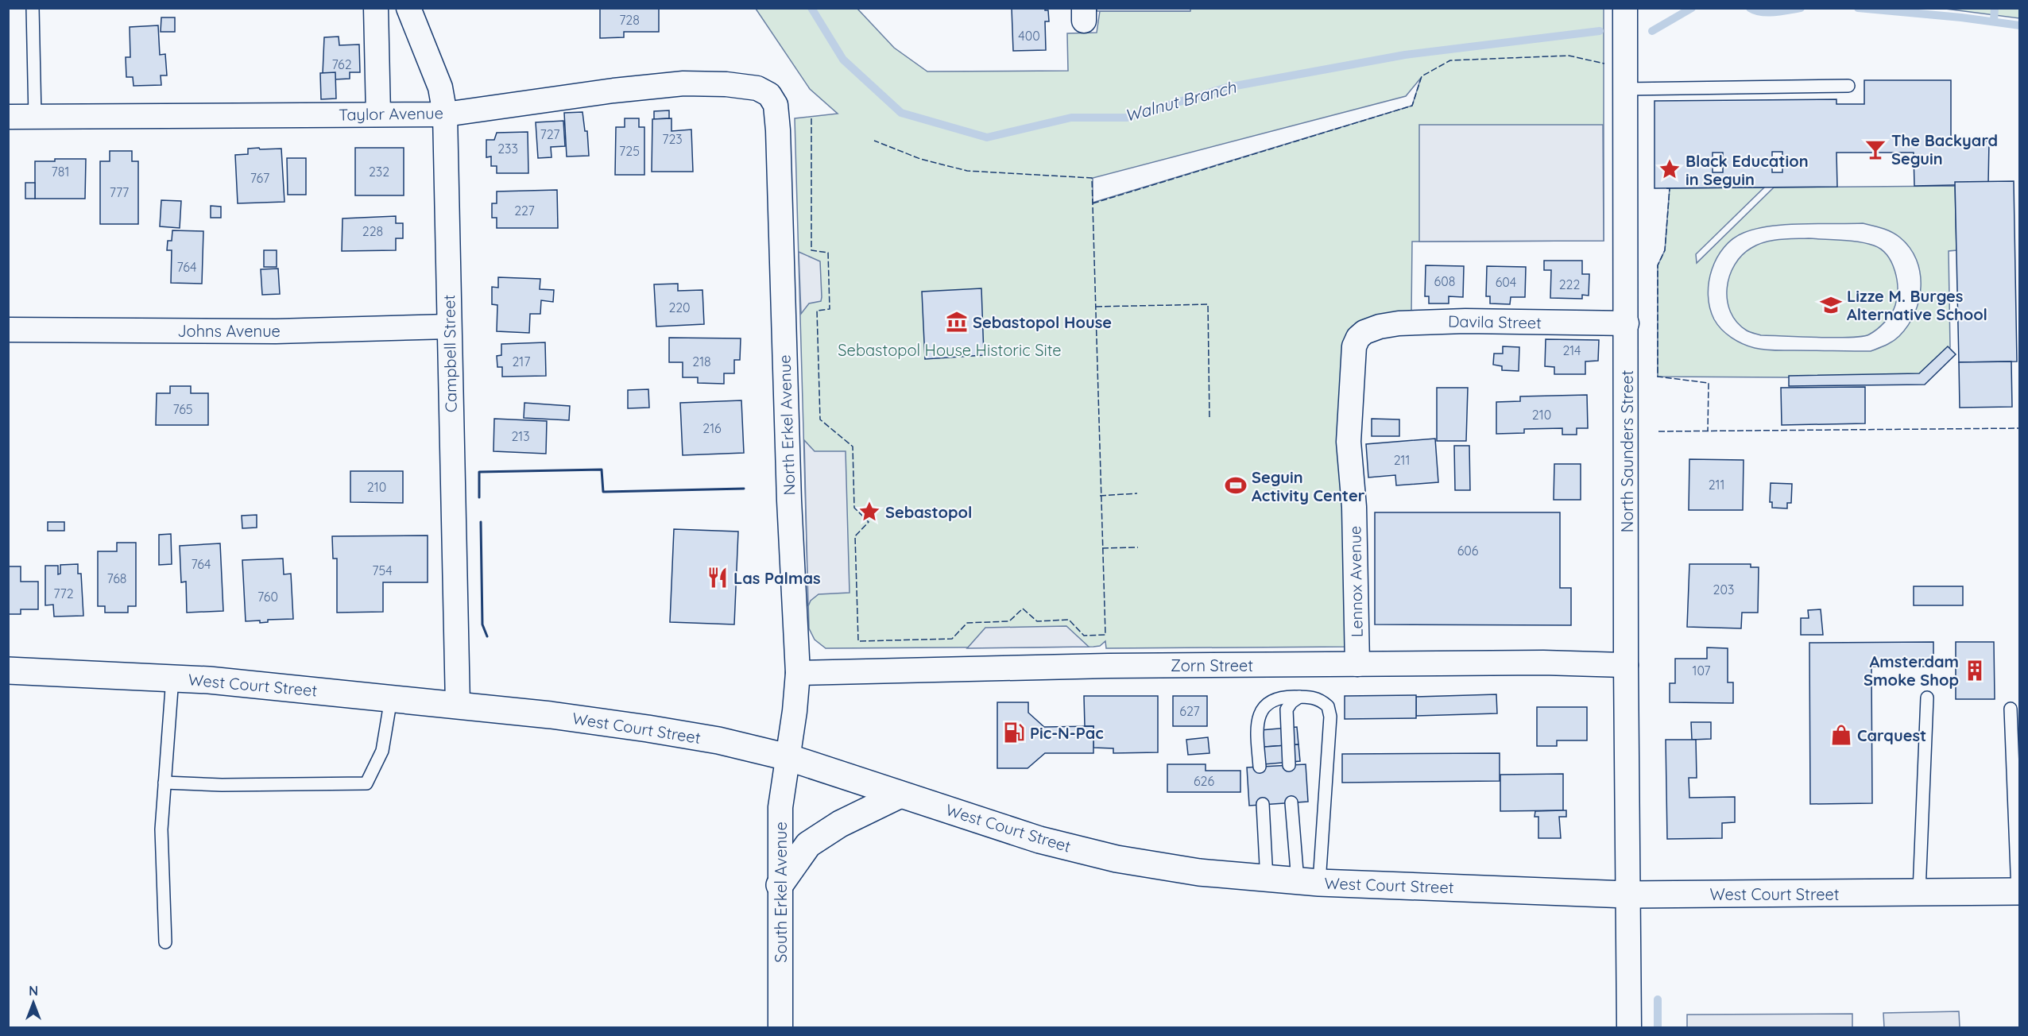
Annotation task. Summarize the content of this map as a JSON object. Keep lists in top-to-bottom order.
{
  "streets": {
    "main road": ["West Court Street"],
    "street": [
      "Taylor Avenue",
      "Davila Street",
      "Johns Avenue",
      "Campbell Street",
      "North Erkel Avenue",
      "North Saunders Street",
      "Lennox Avenue",
      "Zorn Street",
      "South Erkel Avenue"
    ]
  },
  "crossings": [
    ["Taylor Avenue", "Campbell Street"],
    ["Taylor Avenue", "North Erkel Avenue"],
    ["Davila Street", "North Saunders Street"],
    ["Davila Street", "Lennox Avenue"],
    ["Johns Avenue", "Campbell Street"],
    ["Campbell Street", "West Court Street"],
    ["North Erkel Avenue", "Zorn Street"],
    ["North Erkel Avenue", "West Court Street"],
    ["North Erkel Avenue", "South Erkel Avenue"],
    ["North Saunders Street", "Zorn Street"],
    ["North Saunders Street", "West Court Street"],
    ["Lennox Avenue", "Zorn Street"],
    ["West Court Street", "South Erkel Avenue"]
  ],
  "water": ["Walnut Branch"],
  "parks": ["Sebastopol House Historic Site"],
  "places": {
    "bar": ["The Backyard Seguin"],
    "place": ["Black Education in Seguin", "Sebastopol"],
    "school or university": ["Lizze M. Burges Alternative School"],
    "museum": ["Sebastopol House"],
    "sports": ["Seguin Activity Center"],
    "restaurant": ["Las Palmas"],
    "building": ["Amsterdam Smoke Shop"],
    "fuel station": ["Pic-N-Pac"],
    "shop": ["Carquest"]
  },
  "house_numbers": [
    "728",
    "400",
    "762",
    "727",
    "723",
    "233",
    "725",
    "781",
    "232",
    "767",
    "777",
    "227",
    "228",
    "764",
    "608",
    "604",
    "222",
    "220",
    "214",
    "217",
    "218",
    "765",
    "210",
    "216",
    "213",
    "211",
    "211",
    "210",
    "606",
    "764",
    "754",
    "768",
    "203",
    "772",
    "760",
    "107",
    "627",
    "626"
  ],
  "north": "top"
}
